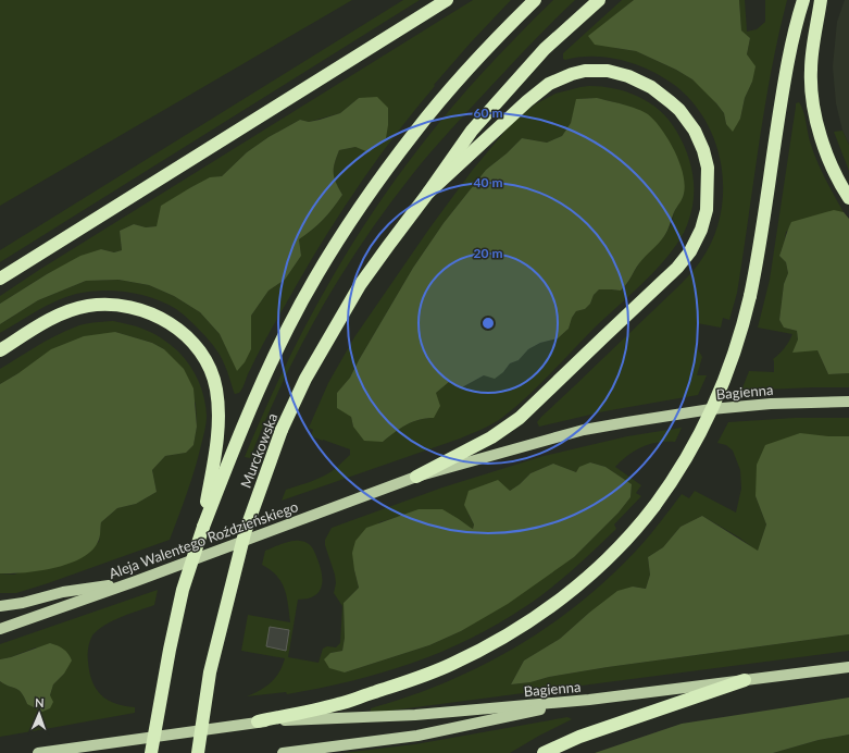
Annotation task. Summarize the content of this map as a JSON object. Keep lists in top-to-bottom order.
{
  "streets": {
    "highway": ["Murckowska"],
    "main road": ["Bagienna", "Aleja Walentego Roździeńskiego"]
  },
  "crossings": [
    ["Bagienna", "Aleja Walentego Roździeńskiego"]
  ],
  "north": "top",
  "rings": ["60 m", "40 m", "20 m"]
}
